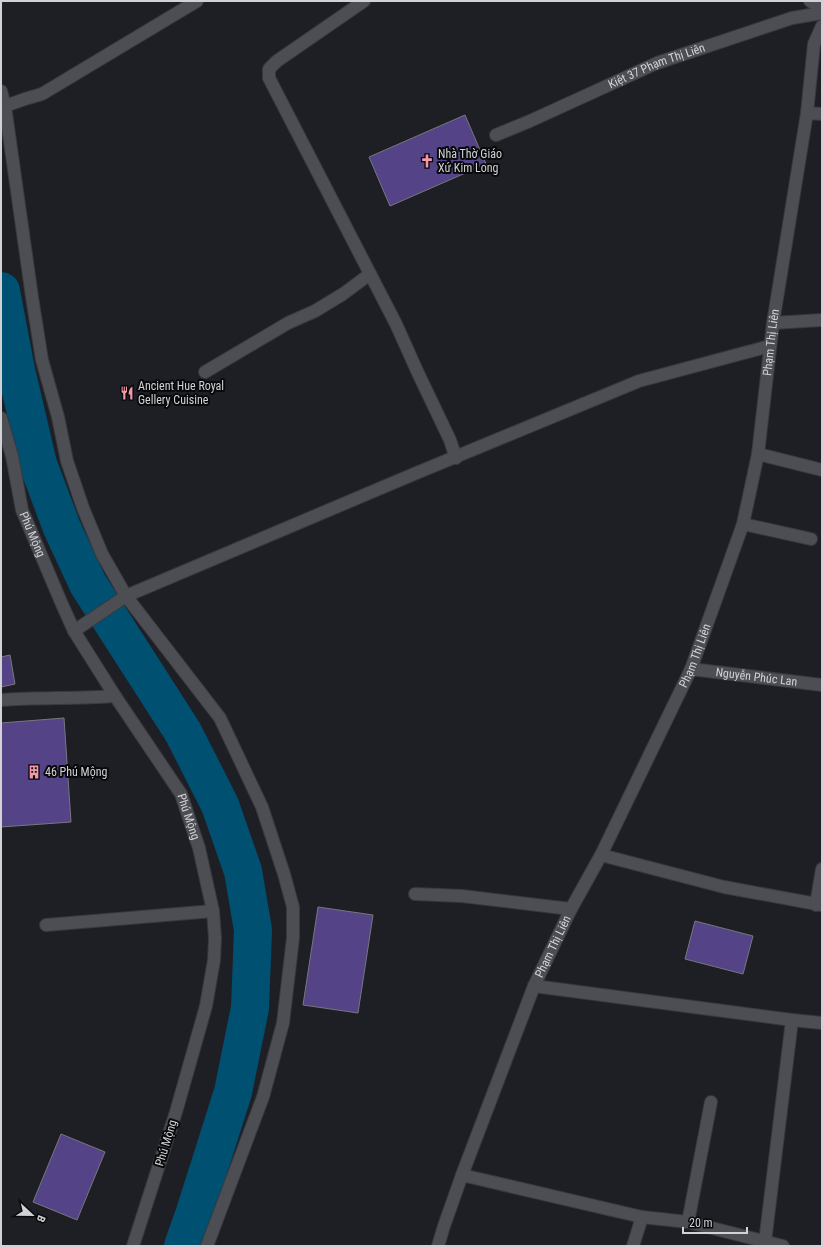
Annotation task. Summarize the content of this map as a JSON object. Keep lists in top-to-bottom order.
{
  "streets": {
    "street": [
      "Kiệt 37 Phạm Thị Liên",
      "Phạm Thị Liên",
      "Phú Mộng",
      "Nguyễn Phúc Lan"
    ]
  },
  "crossings": [
    ["Phạm Thị Liên", "Nguyễn Phúc Lan"]
  ],
  "places": {
    "church": ["Nhà Thờ Giáo Xứ Kim Long"],
    "restaurant": ["Ancient Hue Royal Gellery Cuisine"],
    "building": ["46 Phú Mộng"]
  },
  "scale_bar": "20 m",
  "north": "right"
}
